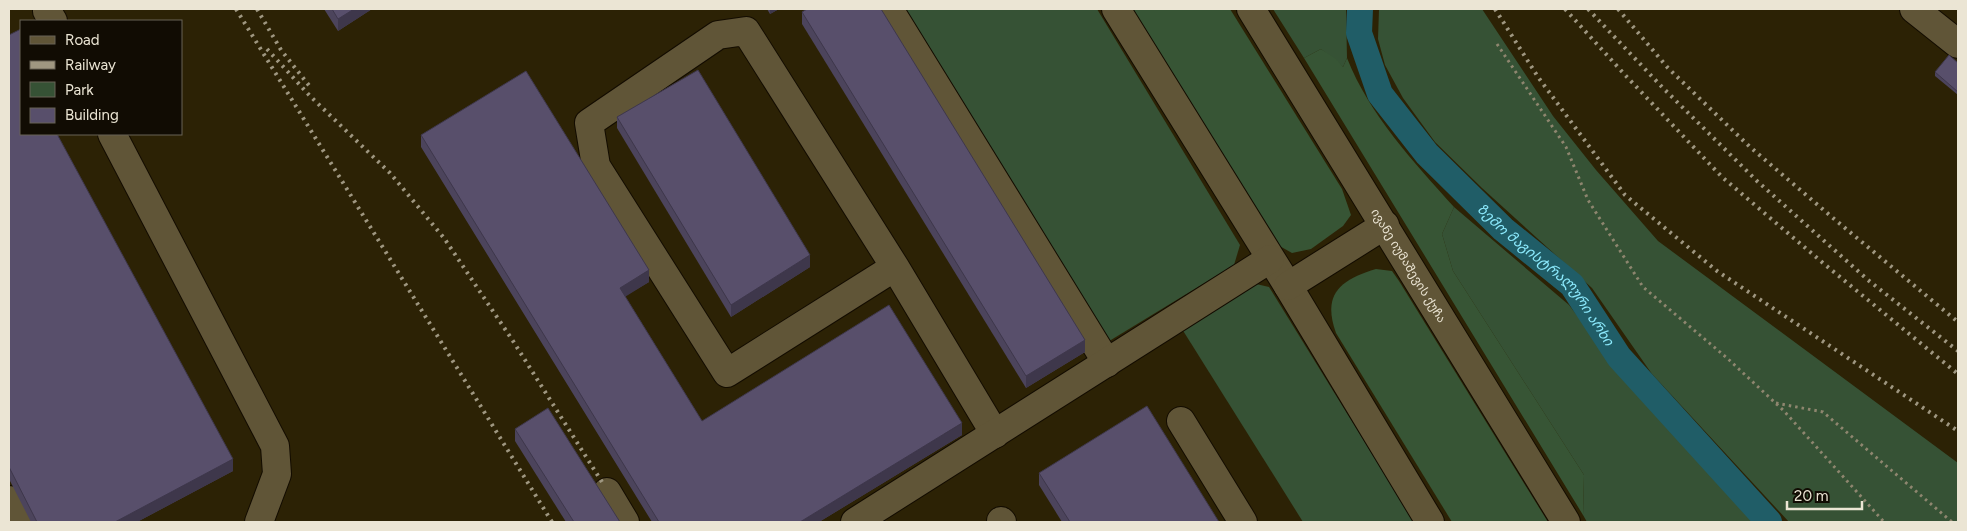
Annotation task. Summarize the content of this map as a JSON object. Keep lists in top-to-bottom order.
{
  "streets": {
    "street": ["ივანე იუმაშევის ქუჩა"]
  },
  "water": ["ზემო მაგისტრალური არხი"],
  "legend": [
    "Road",
    "Railway",
    "Park",
    "Building"
  ],
  "scale_bar": "20 m"
}
